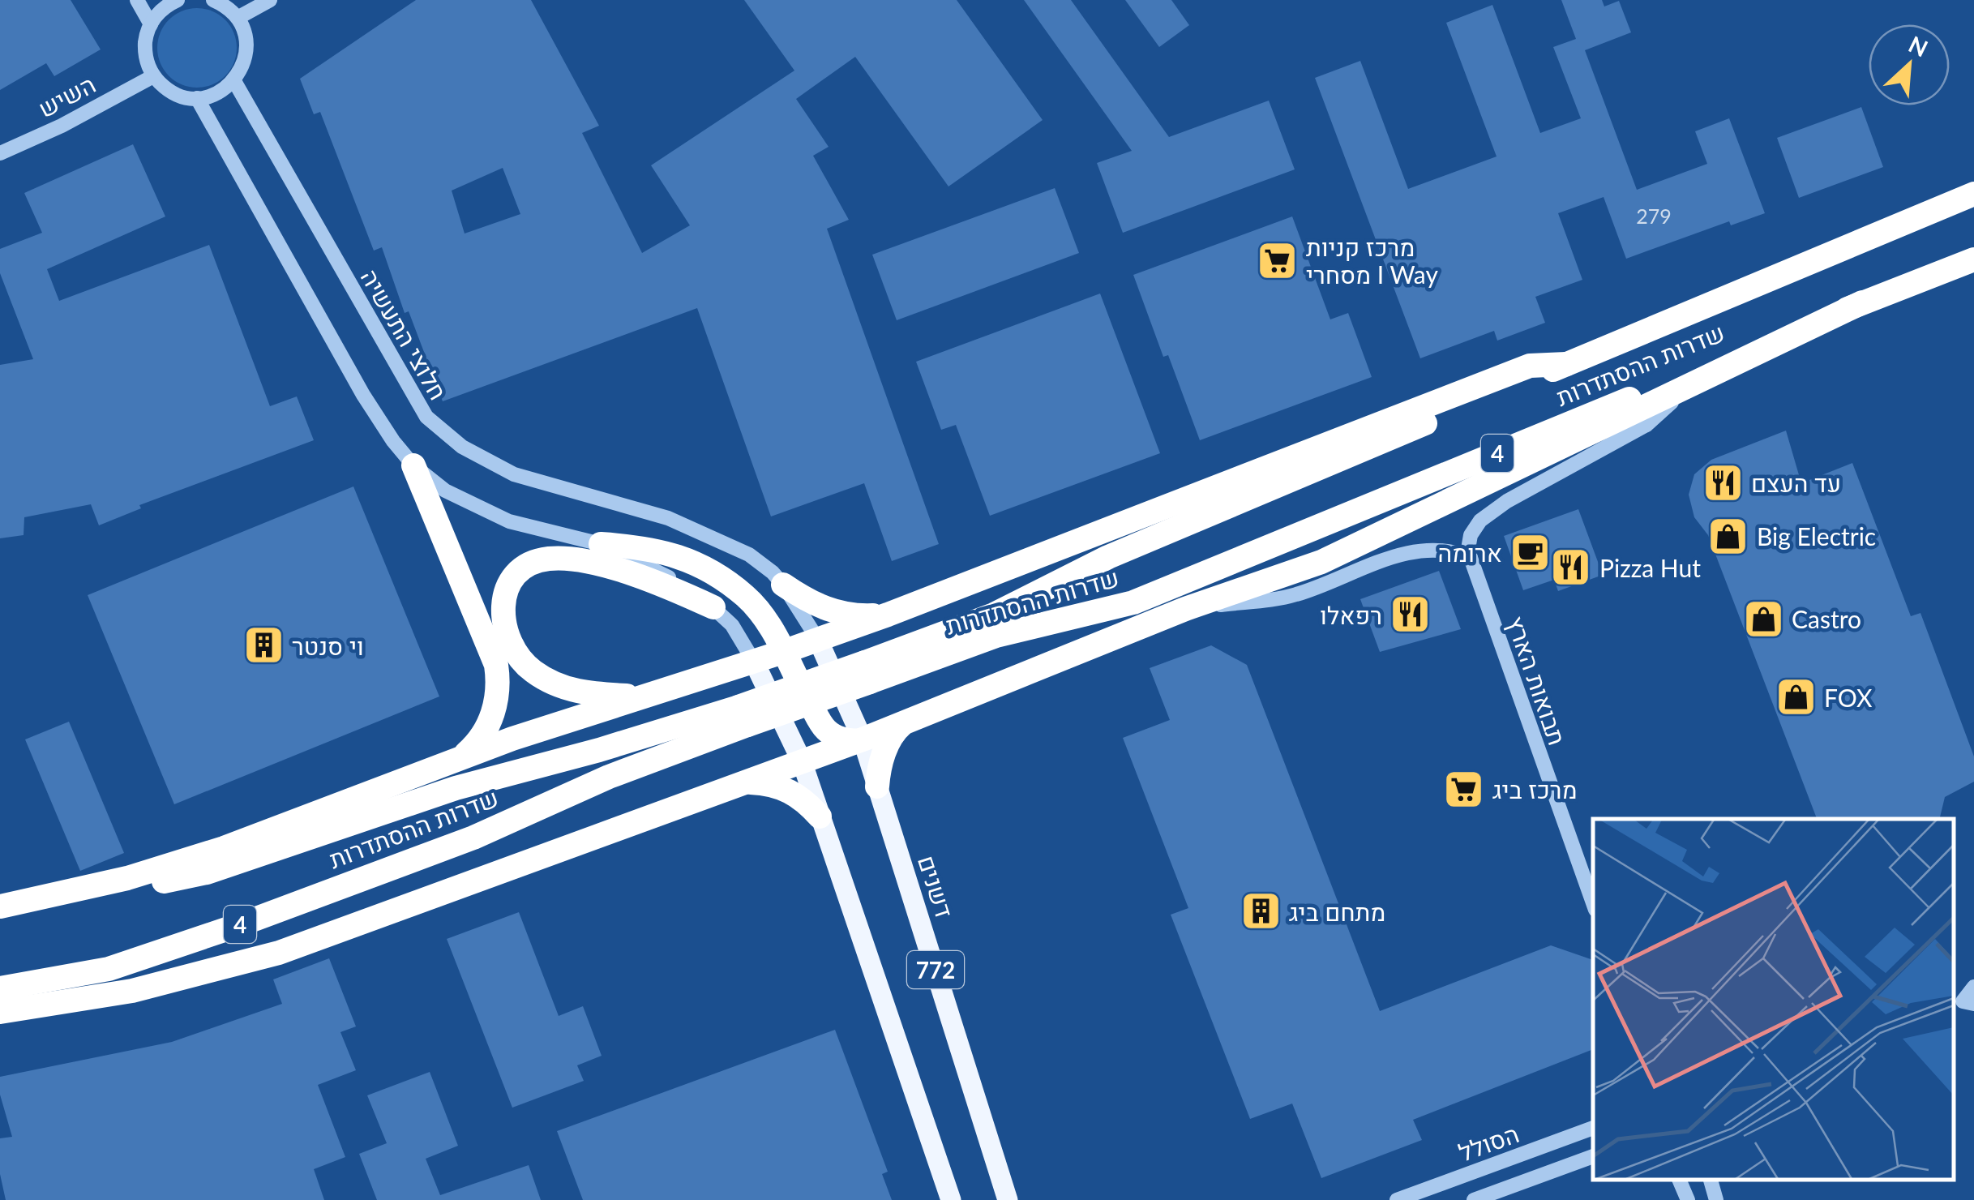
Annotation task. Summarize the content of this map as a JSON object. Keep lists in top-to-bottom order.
{
  "streets": {
    "highway": ["שדרות ההסתדרות", "4"],
    "main road": ["דשנים", "772"],
    "street": [
      "השיש",
      "חלוצי התעשיה",
      "תבואות הארץ",
      "הסולל"
    ]
  },
  "crossings": [
    ["חלוצי התעשיה", "דשנים"]
  ],
  "places": {
    "supermarket": ["מרכז קניות מסחרי I Way", "מרכז ביג"],
    "restaurant": ["עד העצם", "Pizza Hut", "רפאלו"],
    "shop": ["Big Electric", "Castro", "FOX"],
    "cafe": ["ארומה"],
    "building": ["וי סנטר", "מתחם ביג"]
  },
  "house_numbers": ["279"],
  "north": "top right"
}
